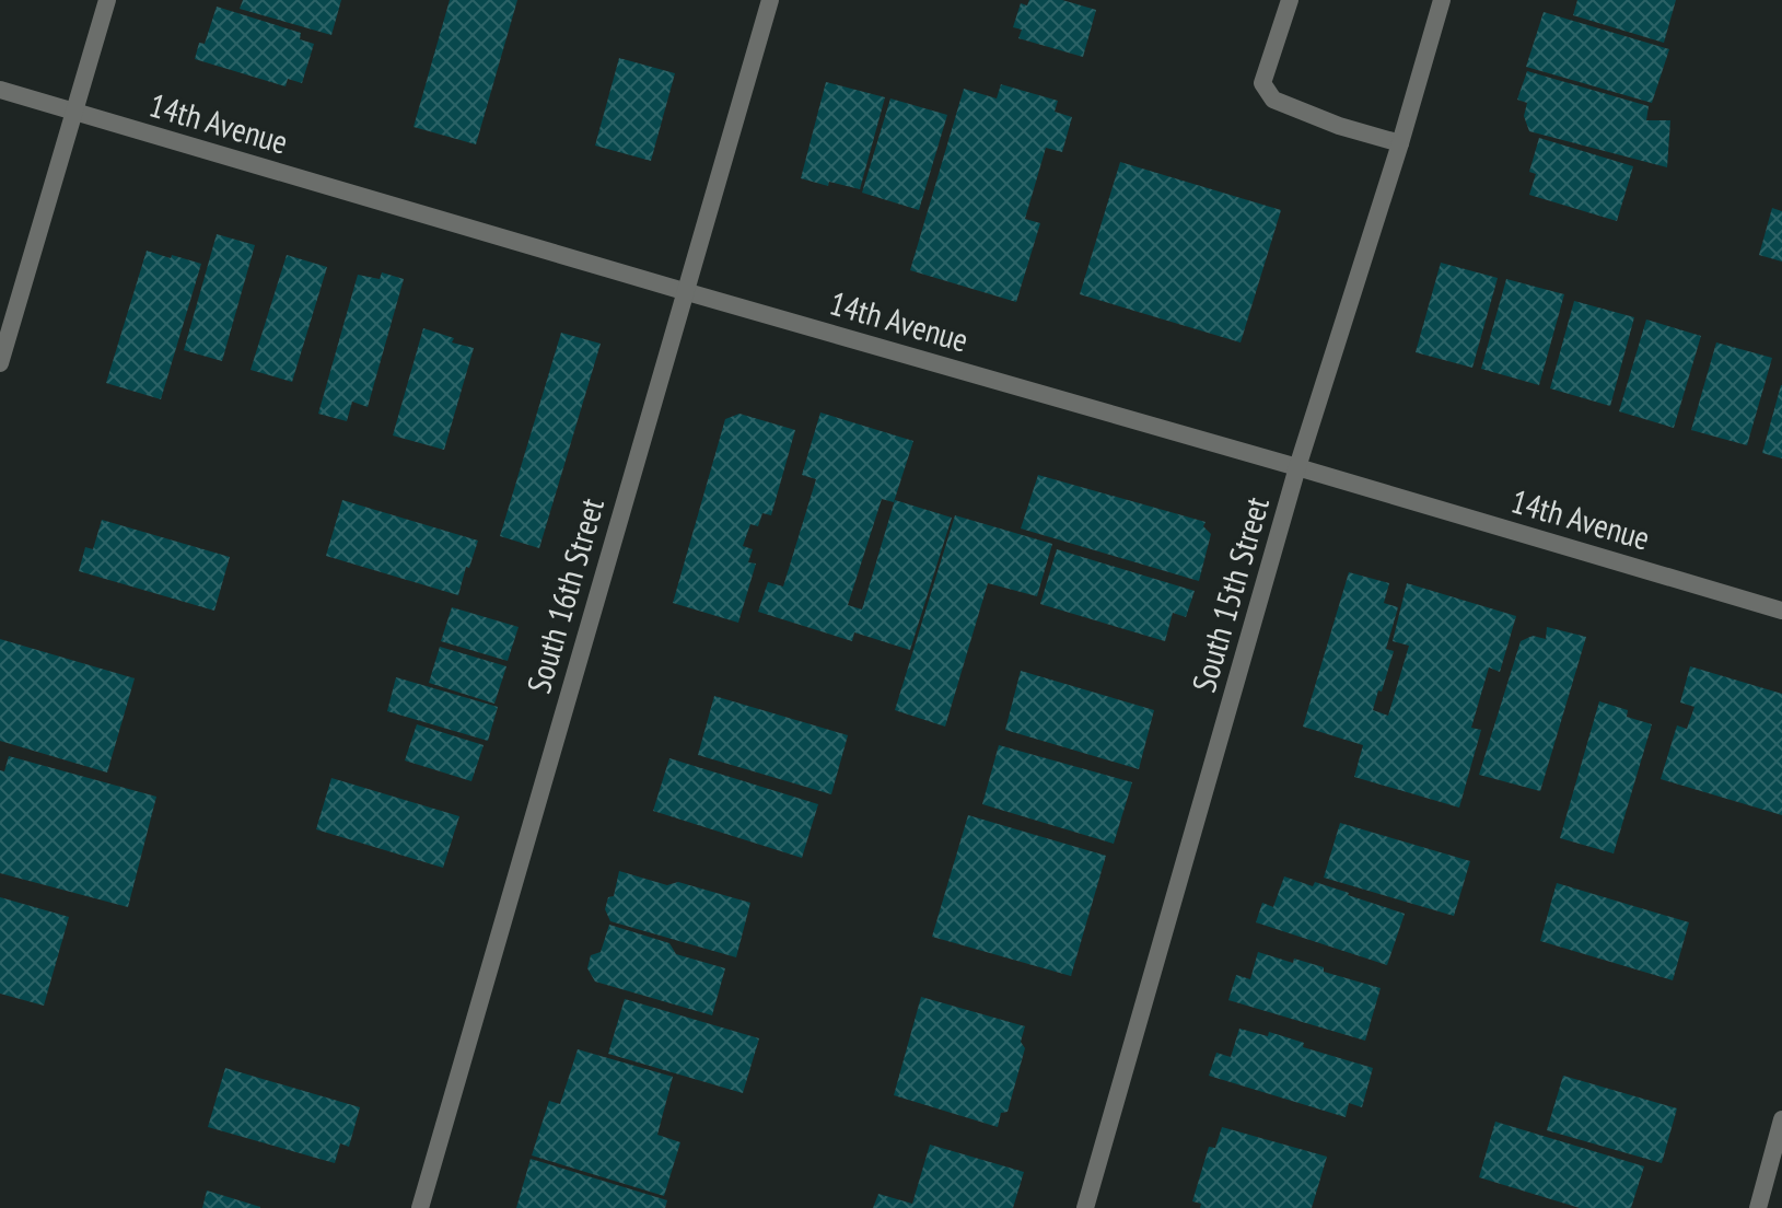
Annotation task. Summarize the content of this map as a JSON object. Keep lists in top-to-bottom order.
{
  "streets": {
    "street": ["14th Avenue", "South 15th Street", "South 16th Street"]
  },
  "crossings": [
    ["14th Avenue", "South 15th Street"],
    ["14th Avenue", "South 16th Street"]
  ]
}
